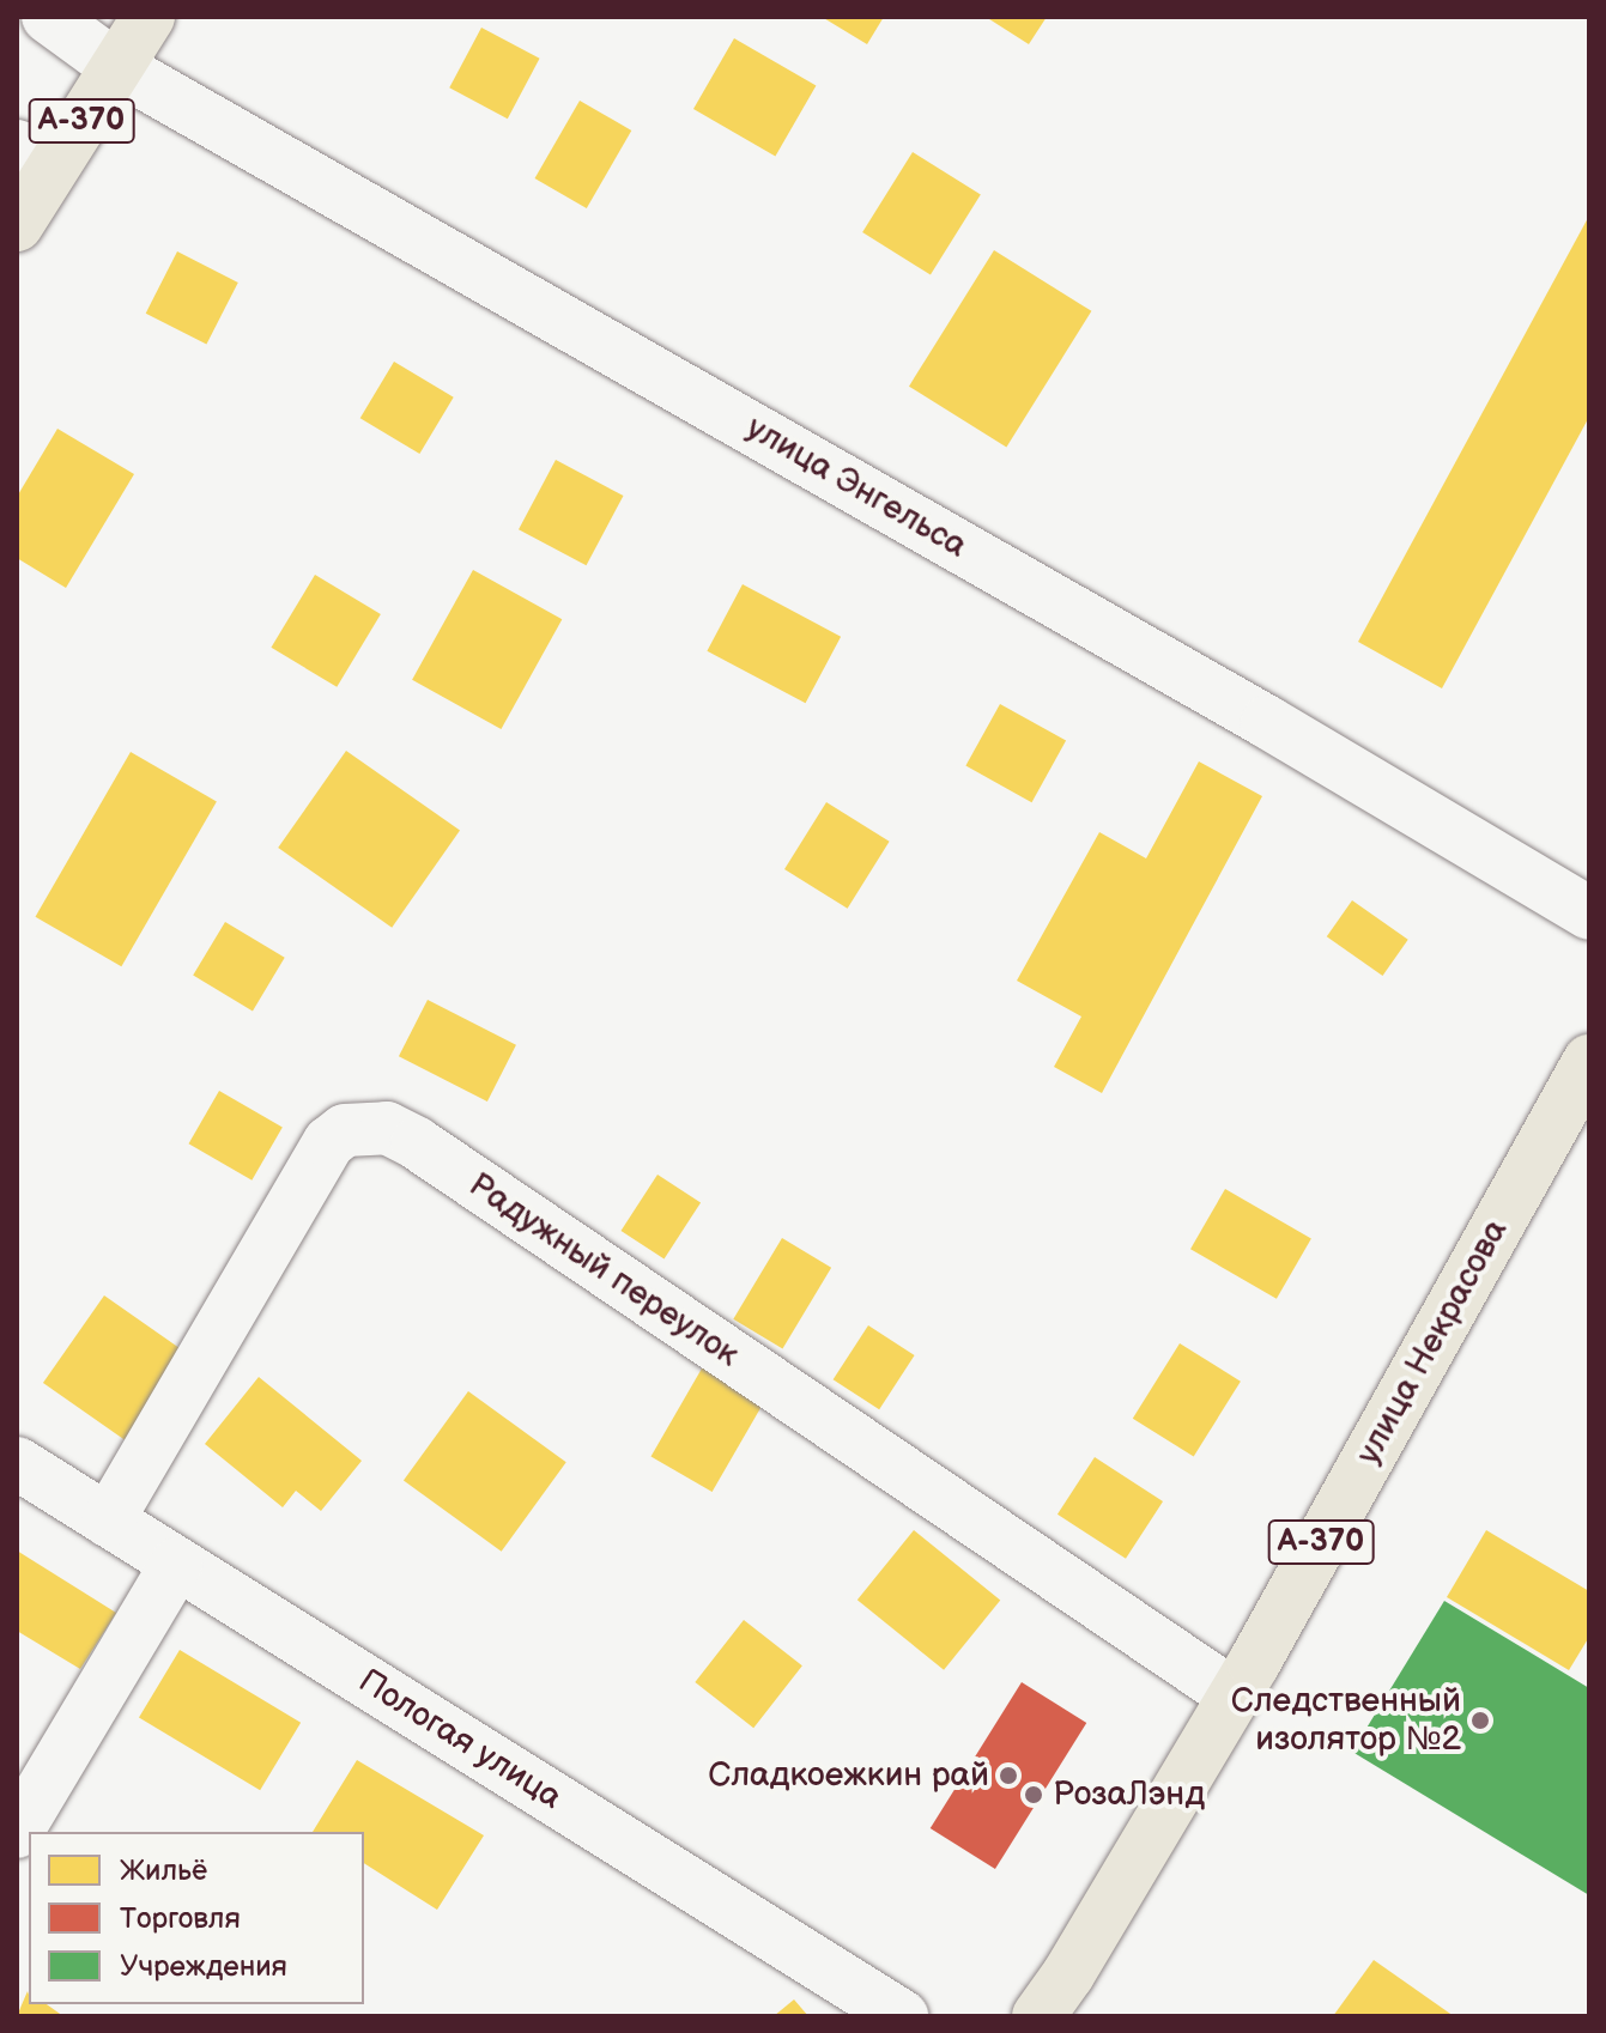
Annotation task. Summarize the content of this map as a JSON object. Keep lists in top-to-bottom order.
{
  "streets": {
    "highway": ["А-370", "улица Некрасова"],
    "street": ["улица Энгельса", "Радужный переулок", "Пологая улица"]
  },
  "crossings": [
    ["А-370", "улица Энгельса"],
    ["Радужный переулок", "улица Некрасова"],
    ["Радужный переулок", "Пологая улица"]
  ],
  "places": ["Следственный изолятор №2", "Сладкоежкин рай", "РозаЛэнд"],
  "legend": ["Жильё", "Торговля", "Учреждения"]
}
